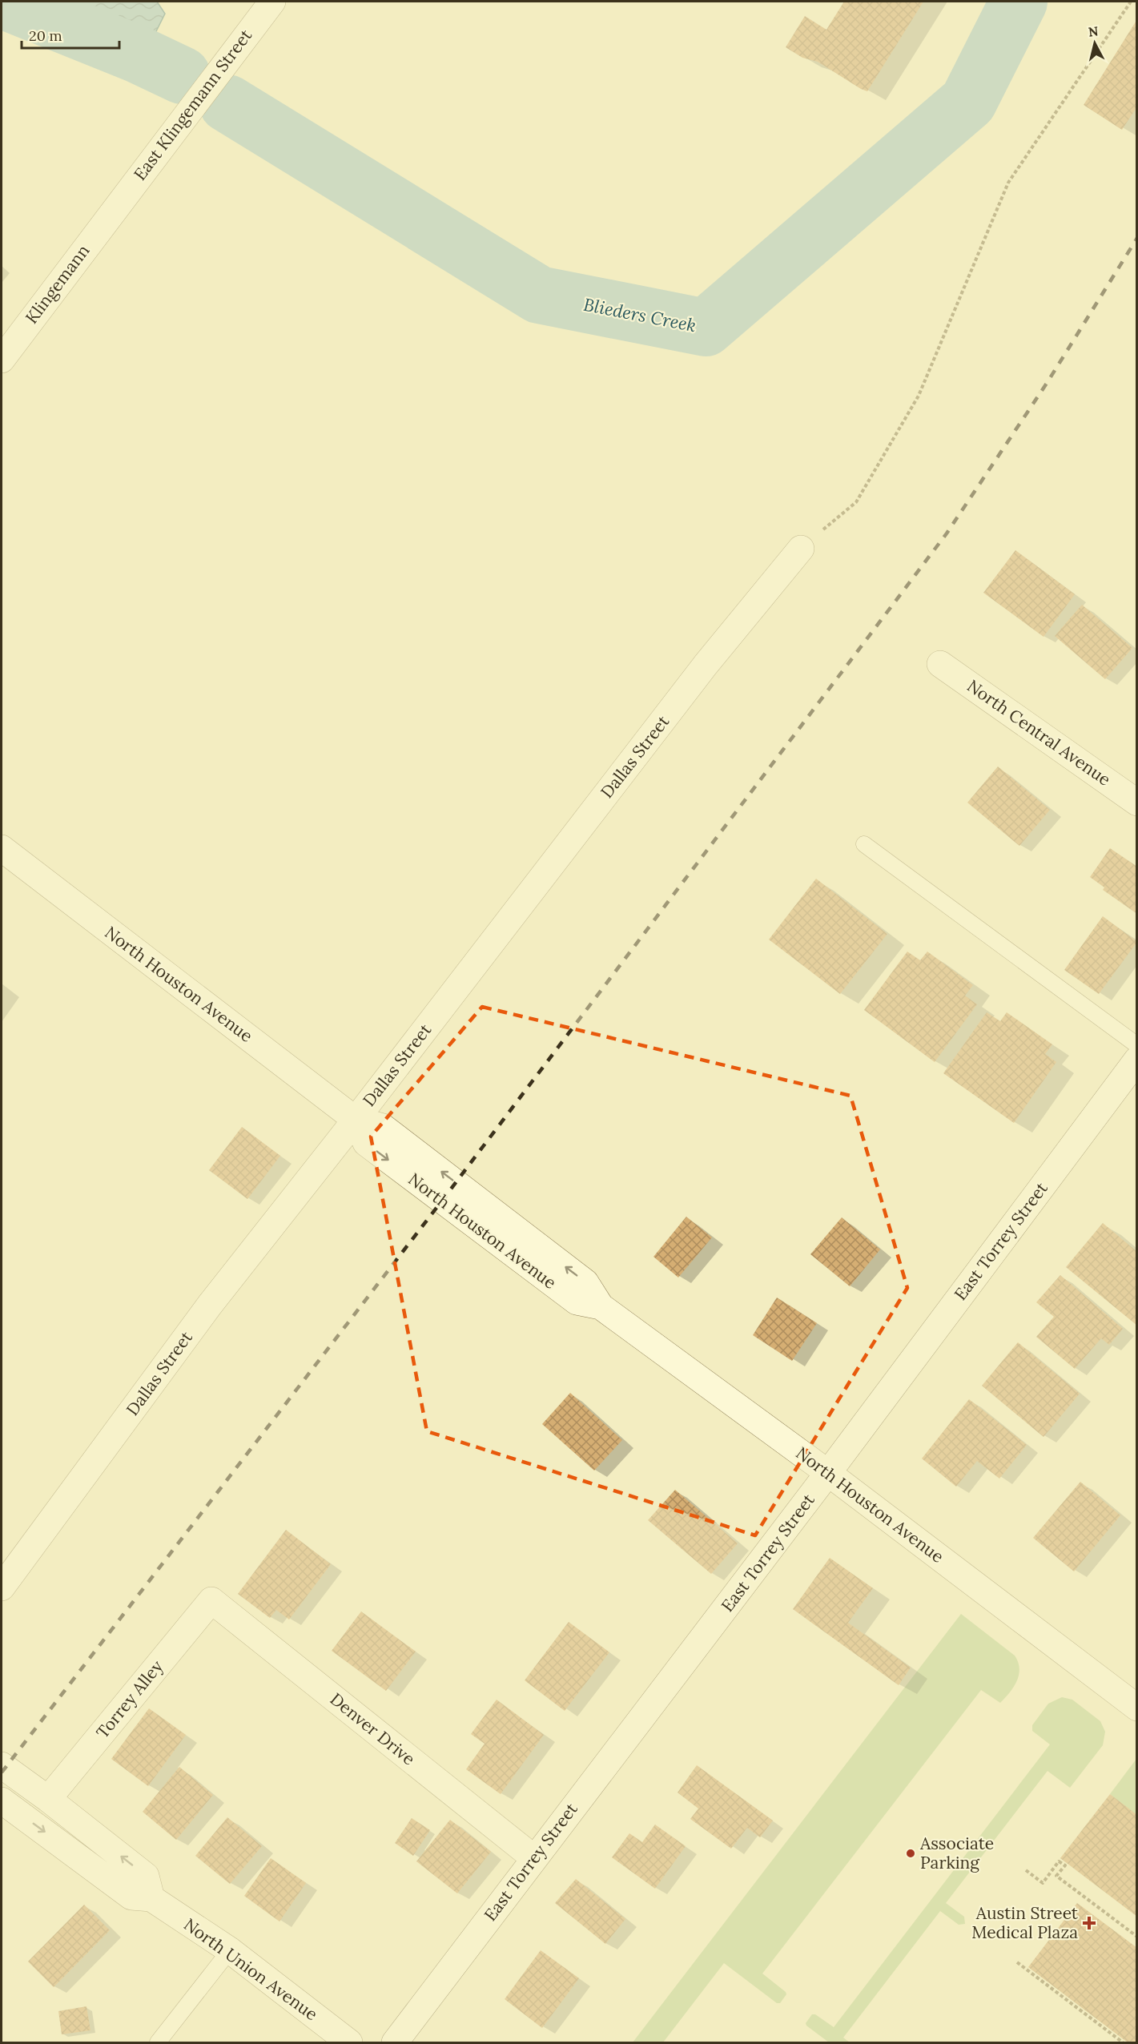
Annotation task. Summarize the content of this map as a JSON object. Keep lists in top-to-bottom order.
{
  "streets": {
    "street": [
      "East Klingemann Street",
      "Klingemann",
      "North Central Avenue",
      "Dallas Street",
      "North Houston Avenue",
      "East Torrey Street",
      "Torrey Alley",
      "Denver Drive",
      "North Union Avenue"
    ]
  },
  "crossings": [
    ["East Klingemann Street", "Klingemann"],
    ["Dallas Street", "North Houston Avenue"],
    ["North Houston Avenue", "East Torrey Street"],
    ["East Torrey Street", "Denver Drive"],
    ["Torrey Alley", "Denver Drive"]
  ],
  "water": ["Blieders Creek"],
  "places": {
    "other": ["Associate Parking"],
    "health": ["Austin Street Medical Plaza"]
  },
  "scale_bar": "20 m",
  "north": "top"
}
